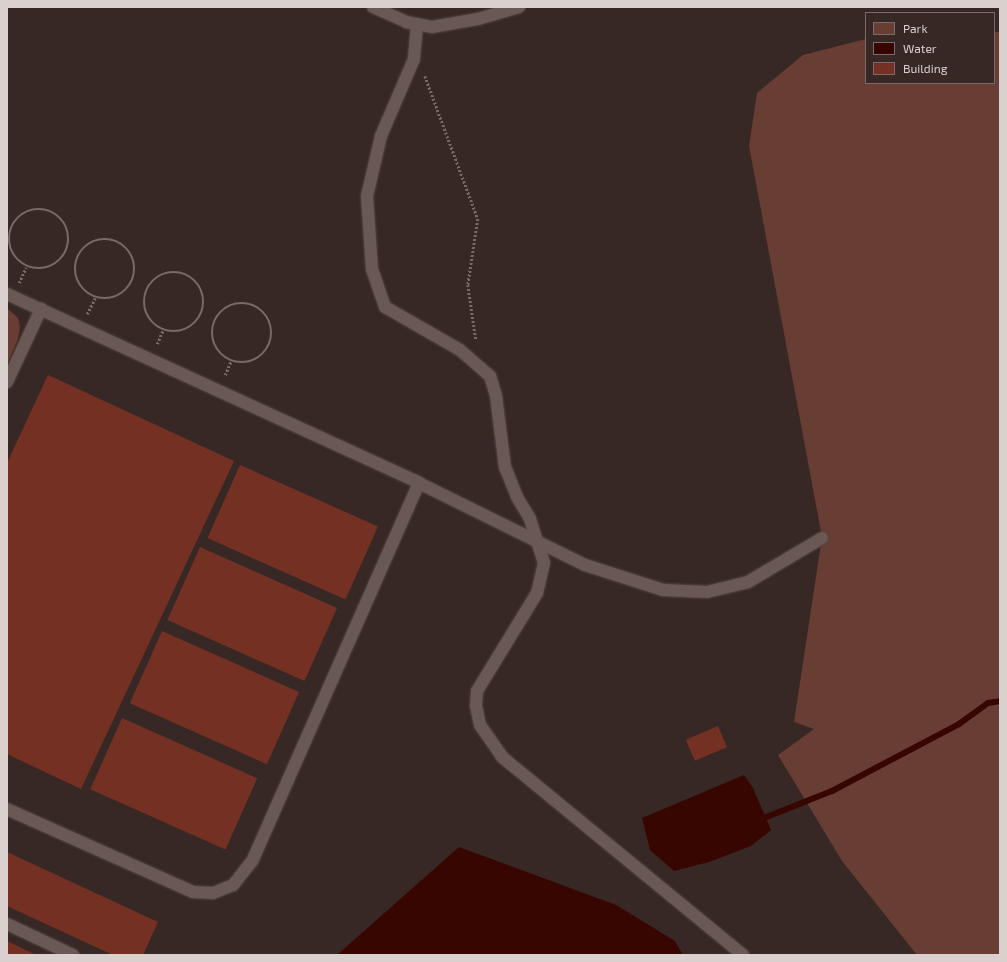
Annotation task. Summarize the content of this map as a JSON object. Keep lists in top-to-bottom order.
{
  "legend": ["Park", "Water", "Building"]
}
